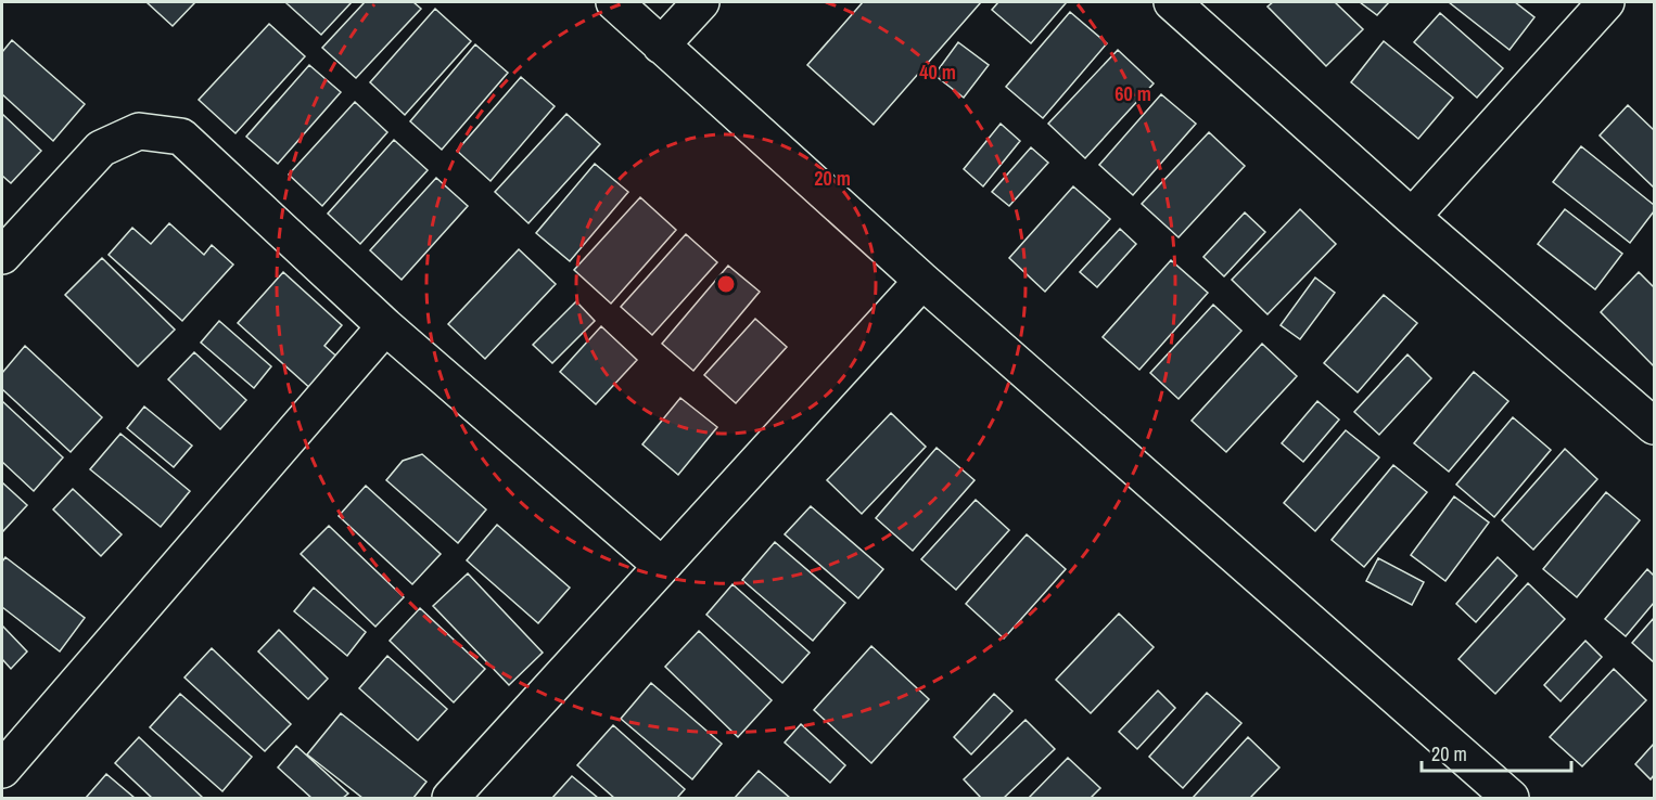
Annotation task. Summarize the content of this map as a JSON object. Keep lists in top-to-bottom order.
{
  "scale_bar": "20 m",
  "rings": ["40 m", "60 m", "20 m"]
}
